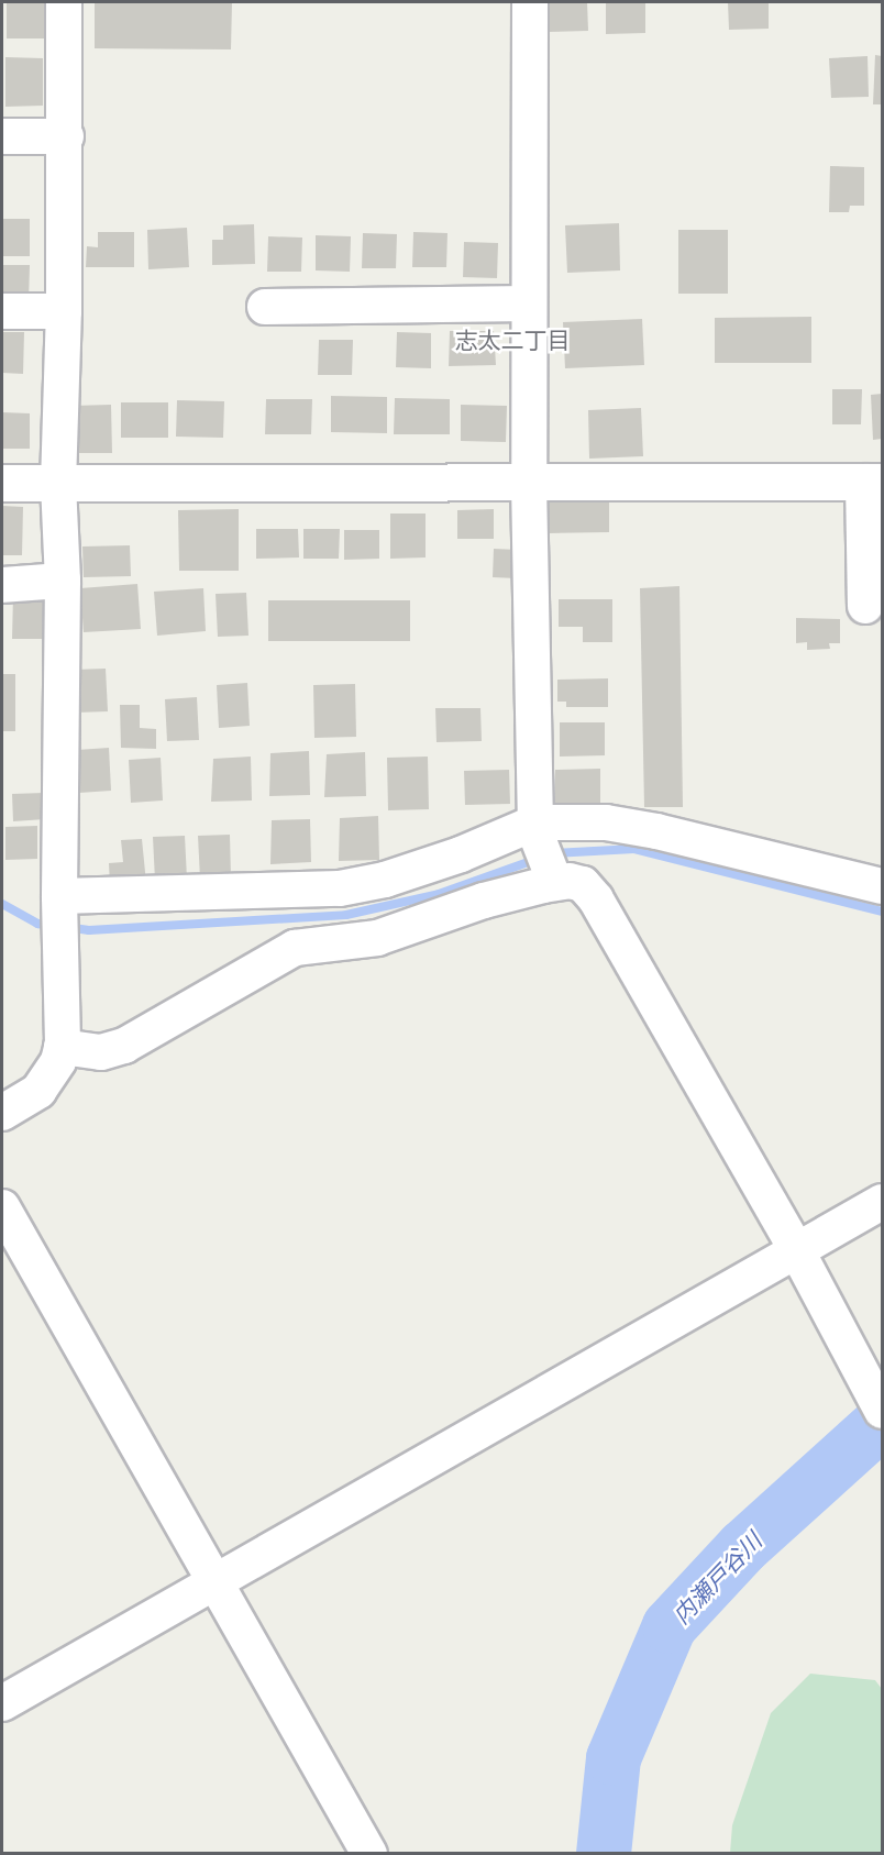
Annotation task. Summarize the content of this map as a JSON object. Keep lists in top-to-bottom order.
{
  "districts": ["志太二丁目"],
  "water": ["内瀬戸谷川"]
}
